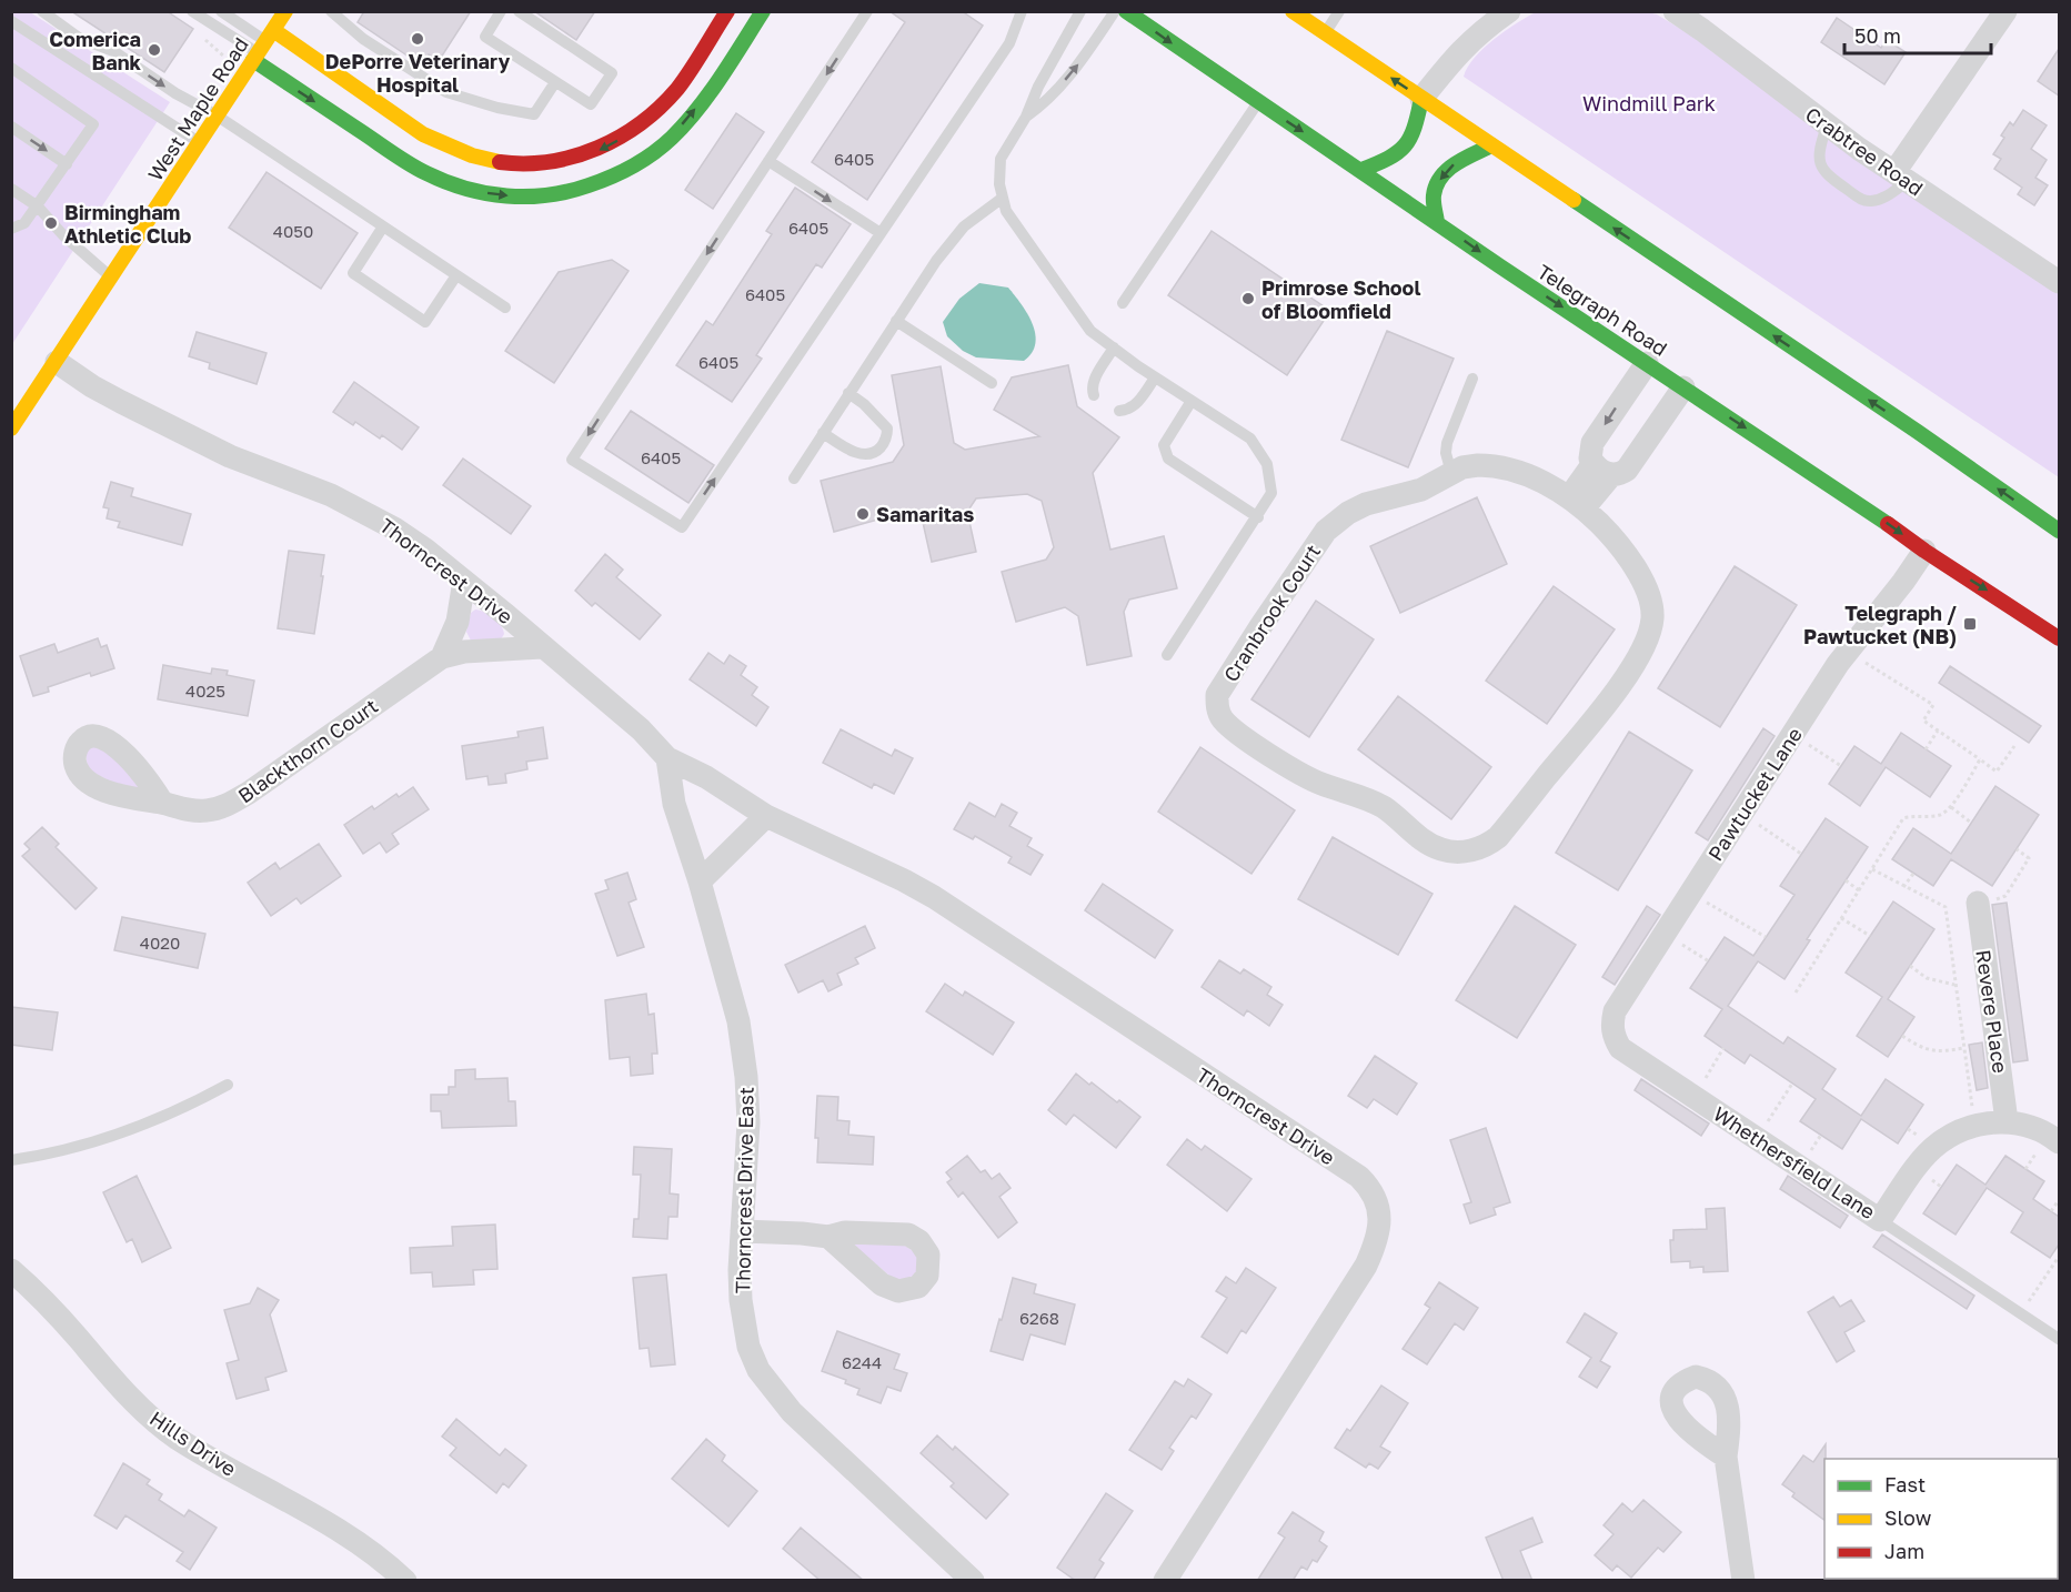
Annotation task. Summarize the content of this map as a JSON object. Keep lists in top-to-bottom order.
{
  "streets": {
    "main road": ["West Maple Road", "Telegraph Road"],
    "street": [
      "Crabtree Road",
      "Thorncrest Drive",
      "Cranbrook Court",
      "Blackthorn Court",
      "Pawtucket Lane",
      "Revere Place",
      "Whethersfield Lane",
      "Thorncrest Drive East",
      "Hills Drive"
    ]
  },
  "crossings": [
    ["West Maple Road", "Thorncrest Drive"],
    ["Telegraph Road", "Pawtucket Lane"],
    ["Thorncrest Drive", "Blackthorn Court"],
    ["Thorncrest Drive", "Thorncrest Drive East"],
    ["Pawtucket Lane", "Whethersfield Lane"],
    ["Revere Place", "Whethersfield Lane"]
  ],
  "parks": ["Windmill Park"],
  "places": {
    "other": [
      "DePorre Veterinary Hospital",
      "Comerica Bank",
      "Birmingham Athletic Club",
      "Primrose School of Bloomfield",
      "Samaritas"
    ],
    "transit": ["Telegraph / Pawtucket (NB)"]
  },
  "house_numbers": [
    "6405",
    "6405",
    "4050",
    "6405",
    "6405",
    "6405",
    "4025",
    "4020",
    "6268",
    "6244"
  ],
  "legend": ["Fast", "Slow", "Jam"],
  "scale_bar": "50 m"
}
